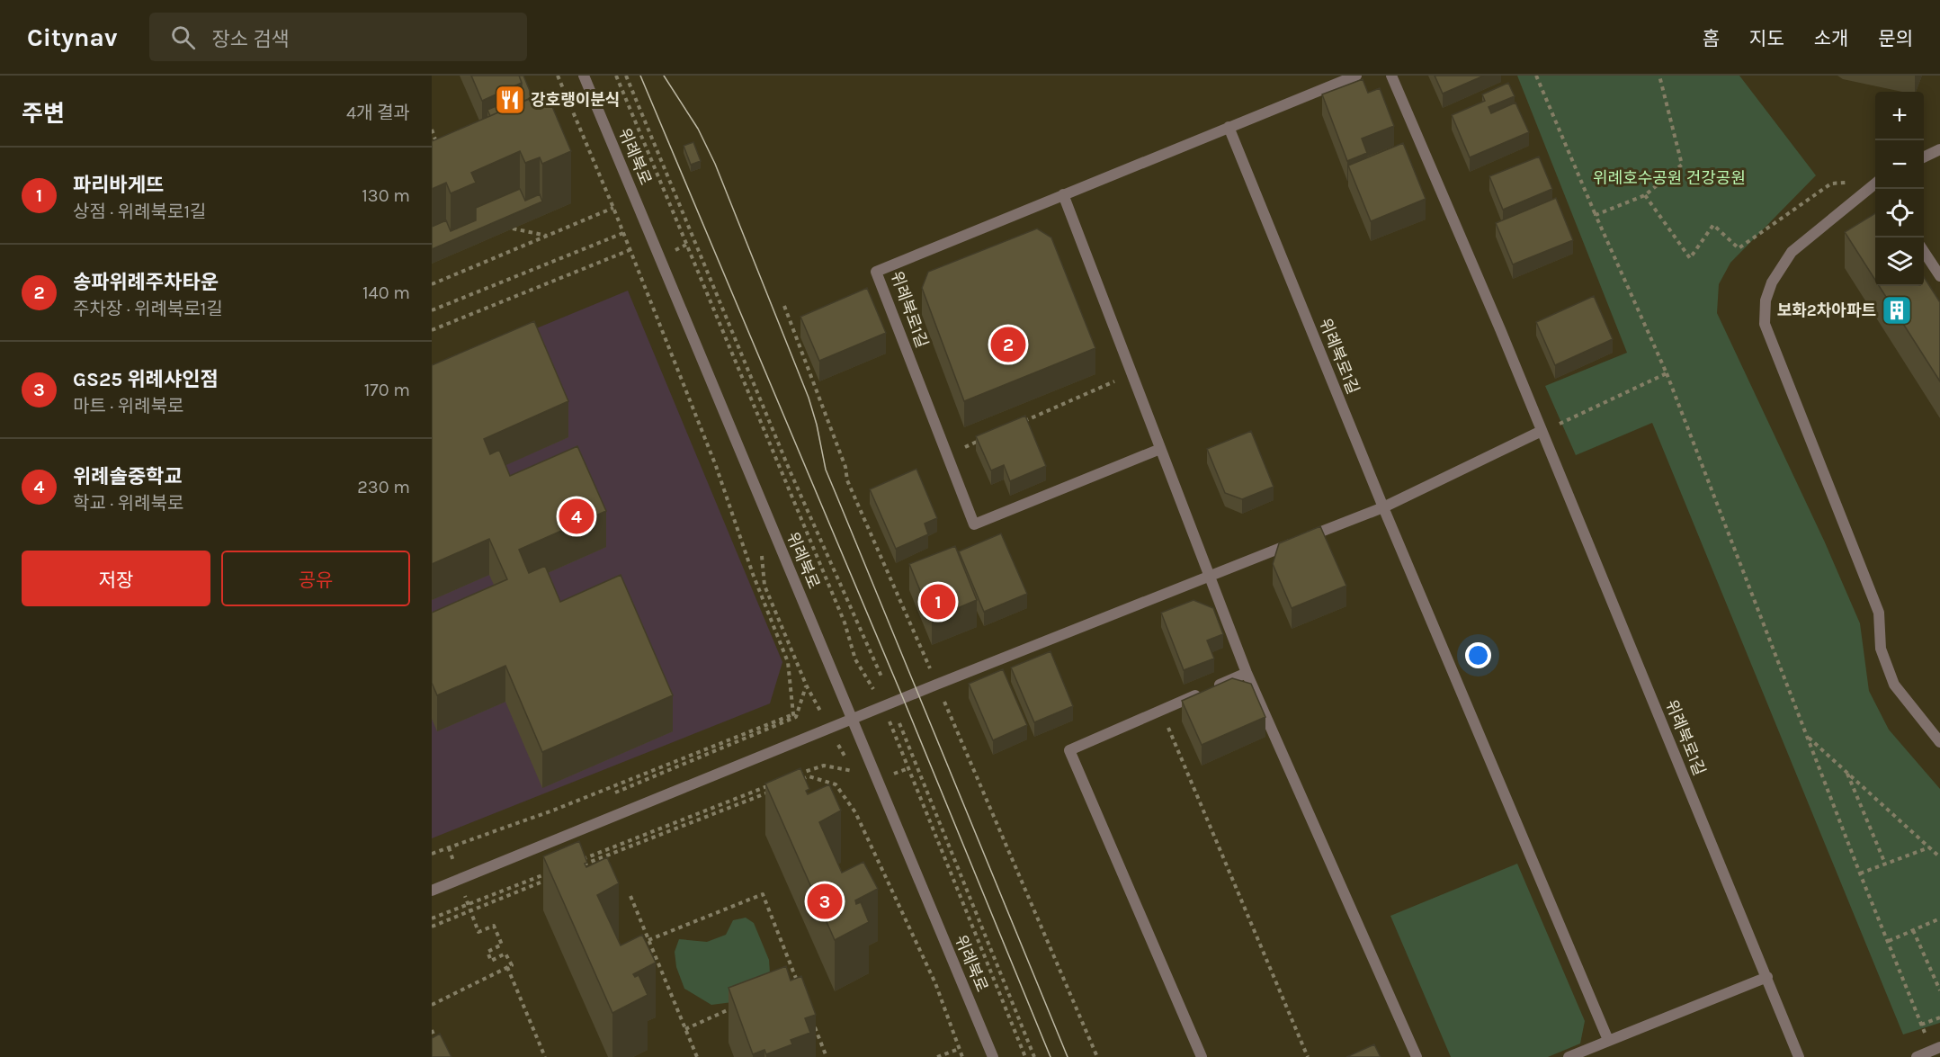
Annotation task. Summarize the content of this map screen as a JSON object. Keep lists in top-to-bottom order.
{
  "streets": {
    "street": ["위례북로", "위례북로1길"]
  },
  "parks": ["위례호수공원 건강공원"],
  "places": {
    "restaurant": ["강호랭이분식"],
    "building": ["보화2차아파트"]
  },
  "page": {
    "header": "Citynav",
    "search": "장소 검색",
    "nav": [
      "홈",
      "지도",
      "소개",
      "문의"
    ],
    "heading": ["주변", "4개 결과"],
    "map_buttons": ["+", "−"],
    "list": [
      {
        "mark": "1",
        "name": "파리바게뜨",
        "note": "상점 · 위례북로1길",
        "value": "130 m"
      },
      {
        "mark": "2",
        "name": "송파위례주차타운",
        "note": "주차장 · 위례북로1길",
        "value": "140 m"
      },
      {
        "mark": "3",
        "name": "GS25 위례샤인점",
        "note": "마트 · 위례북로",
        "value": "170 m"
      },
      {
        "mark": "4",
        "name": "위례솔중학교",
        "note": "학교 · 위례북로",
        "value": "230 m"
      }
    ],
    "pins": [
      "2",
      "4",
      "1",
      "3"
    ],
    "buttons": ["저장", "공유"]
  }
}
